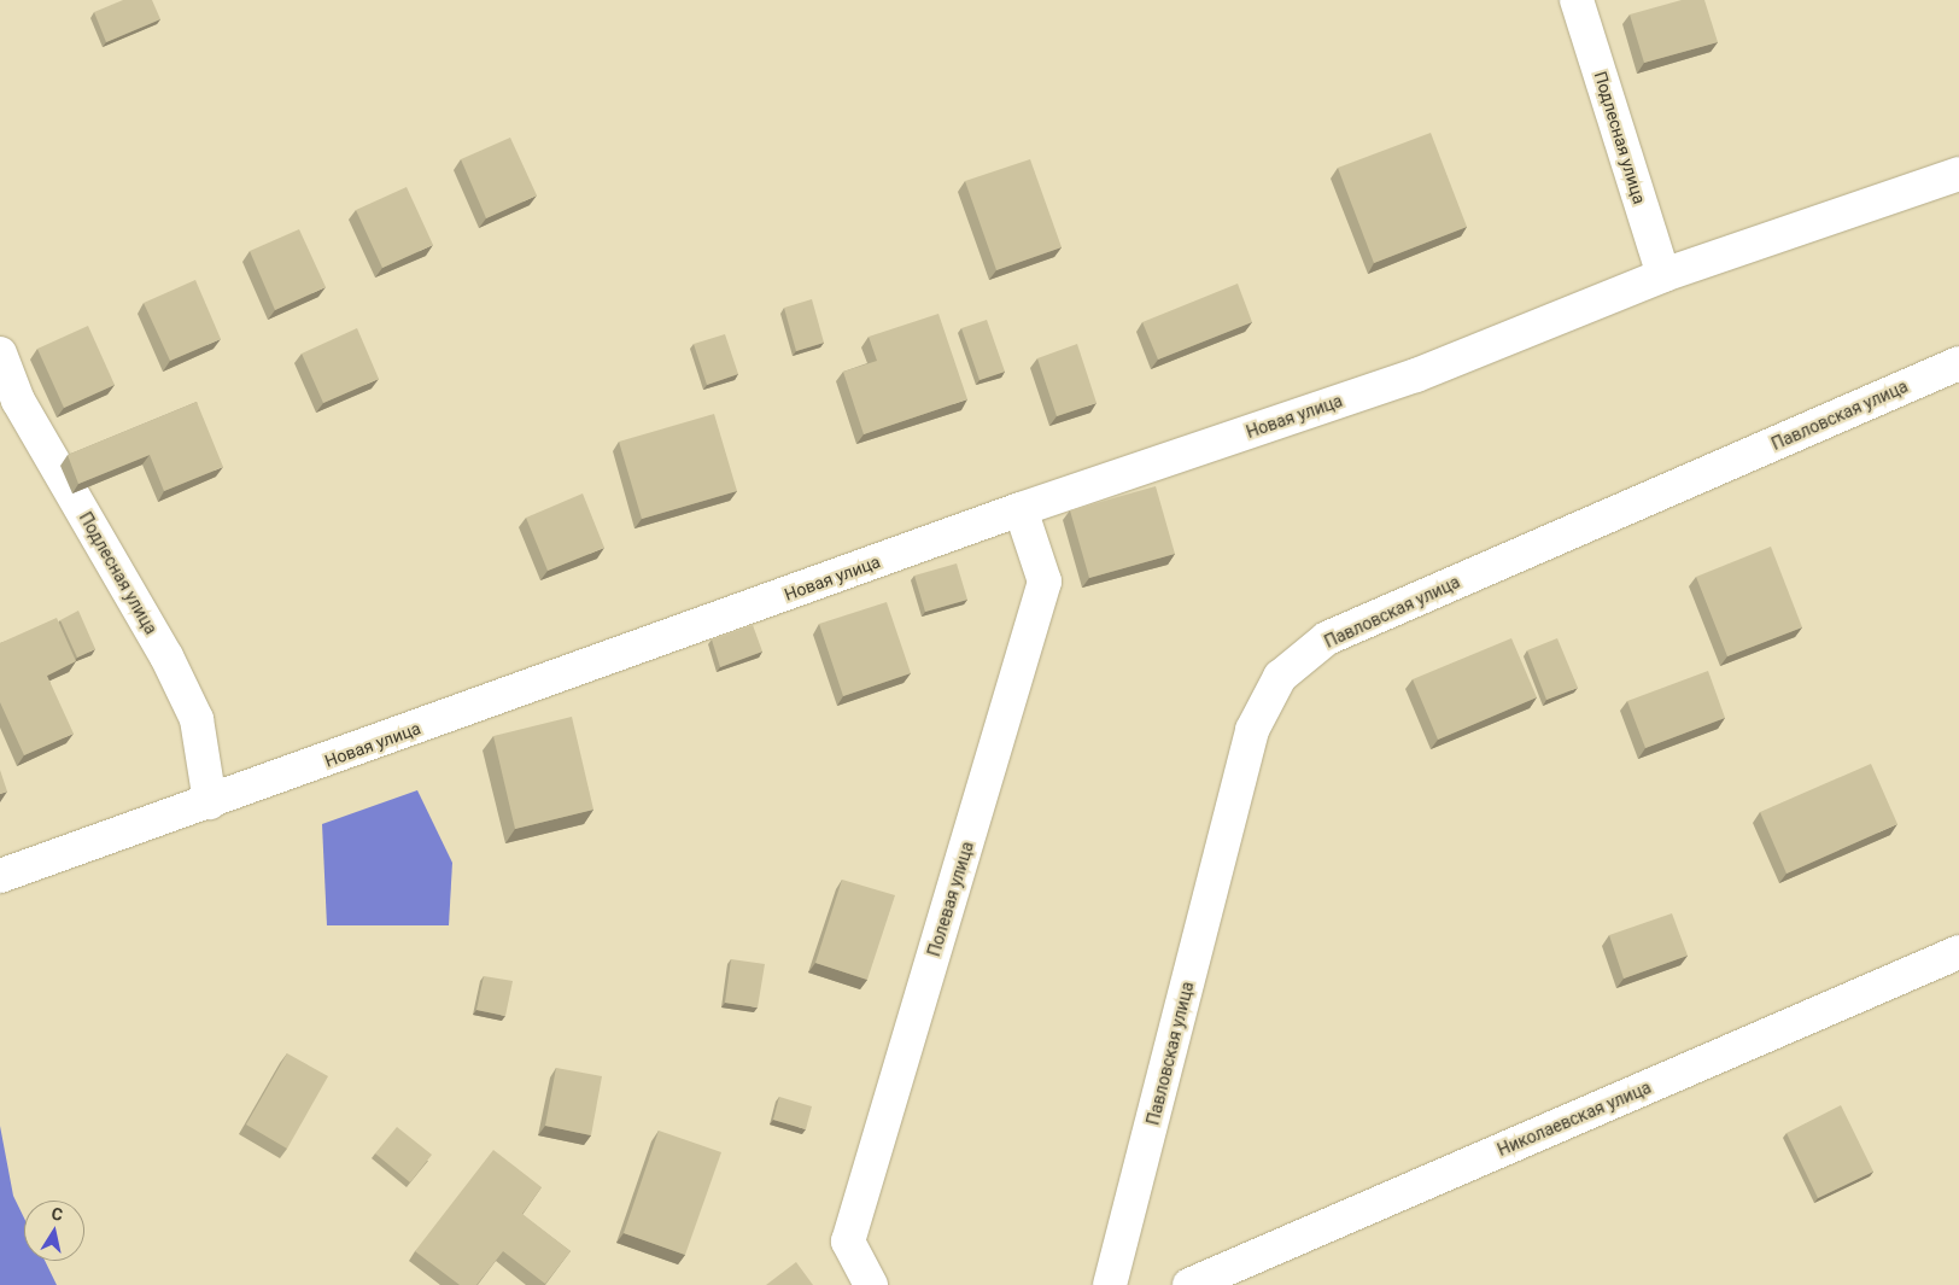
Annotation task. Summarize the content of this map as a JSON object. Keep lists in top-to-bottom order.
{
  "streets": {
    "street": [
      "Подлесная улица",
      "Павловская улица",
      "Новая улица",
      "Полевая улица",
      "Николаевская улица"
    ]
  },
  "crossings": [
    ["Подлесная улица", "Новая улица"],
    ["Новая улица", "Полевая улица"]
  ],
  "north": "top"
}
